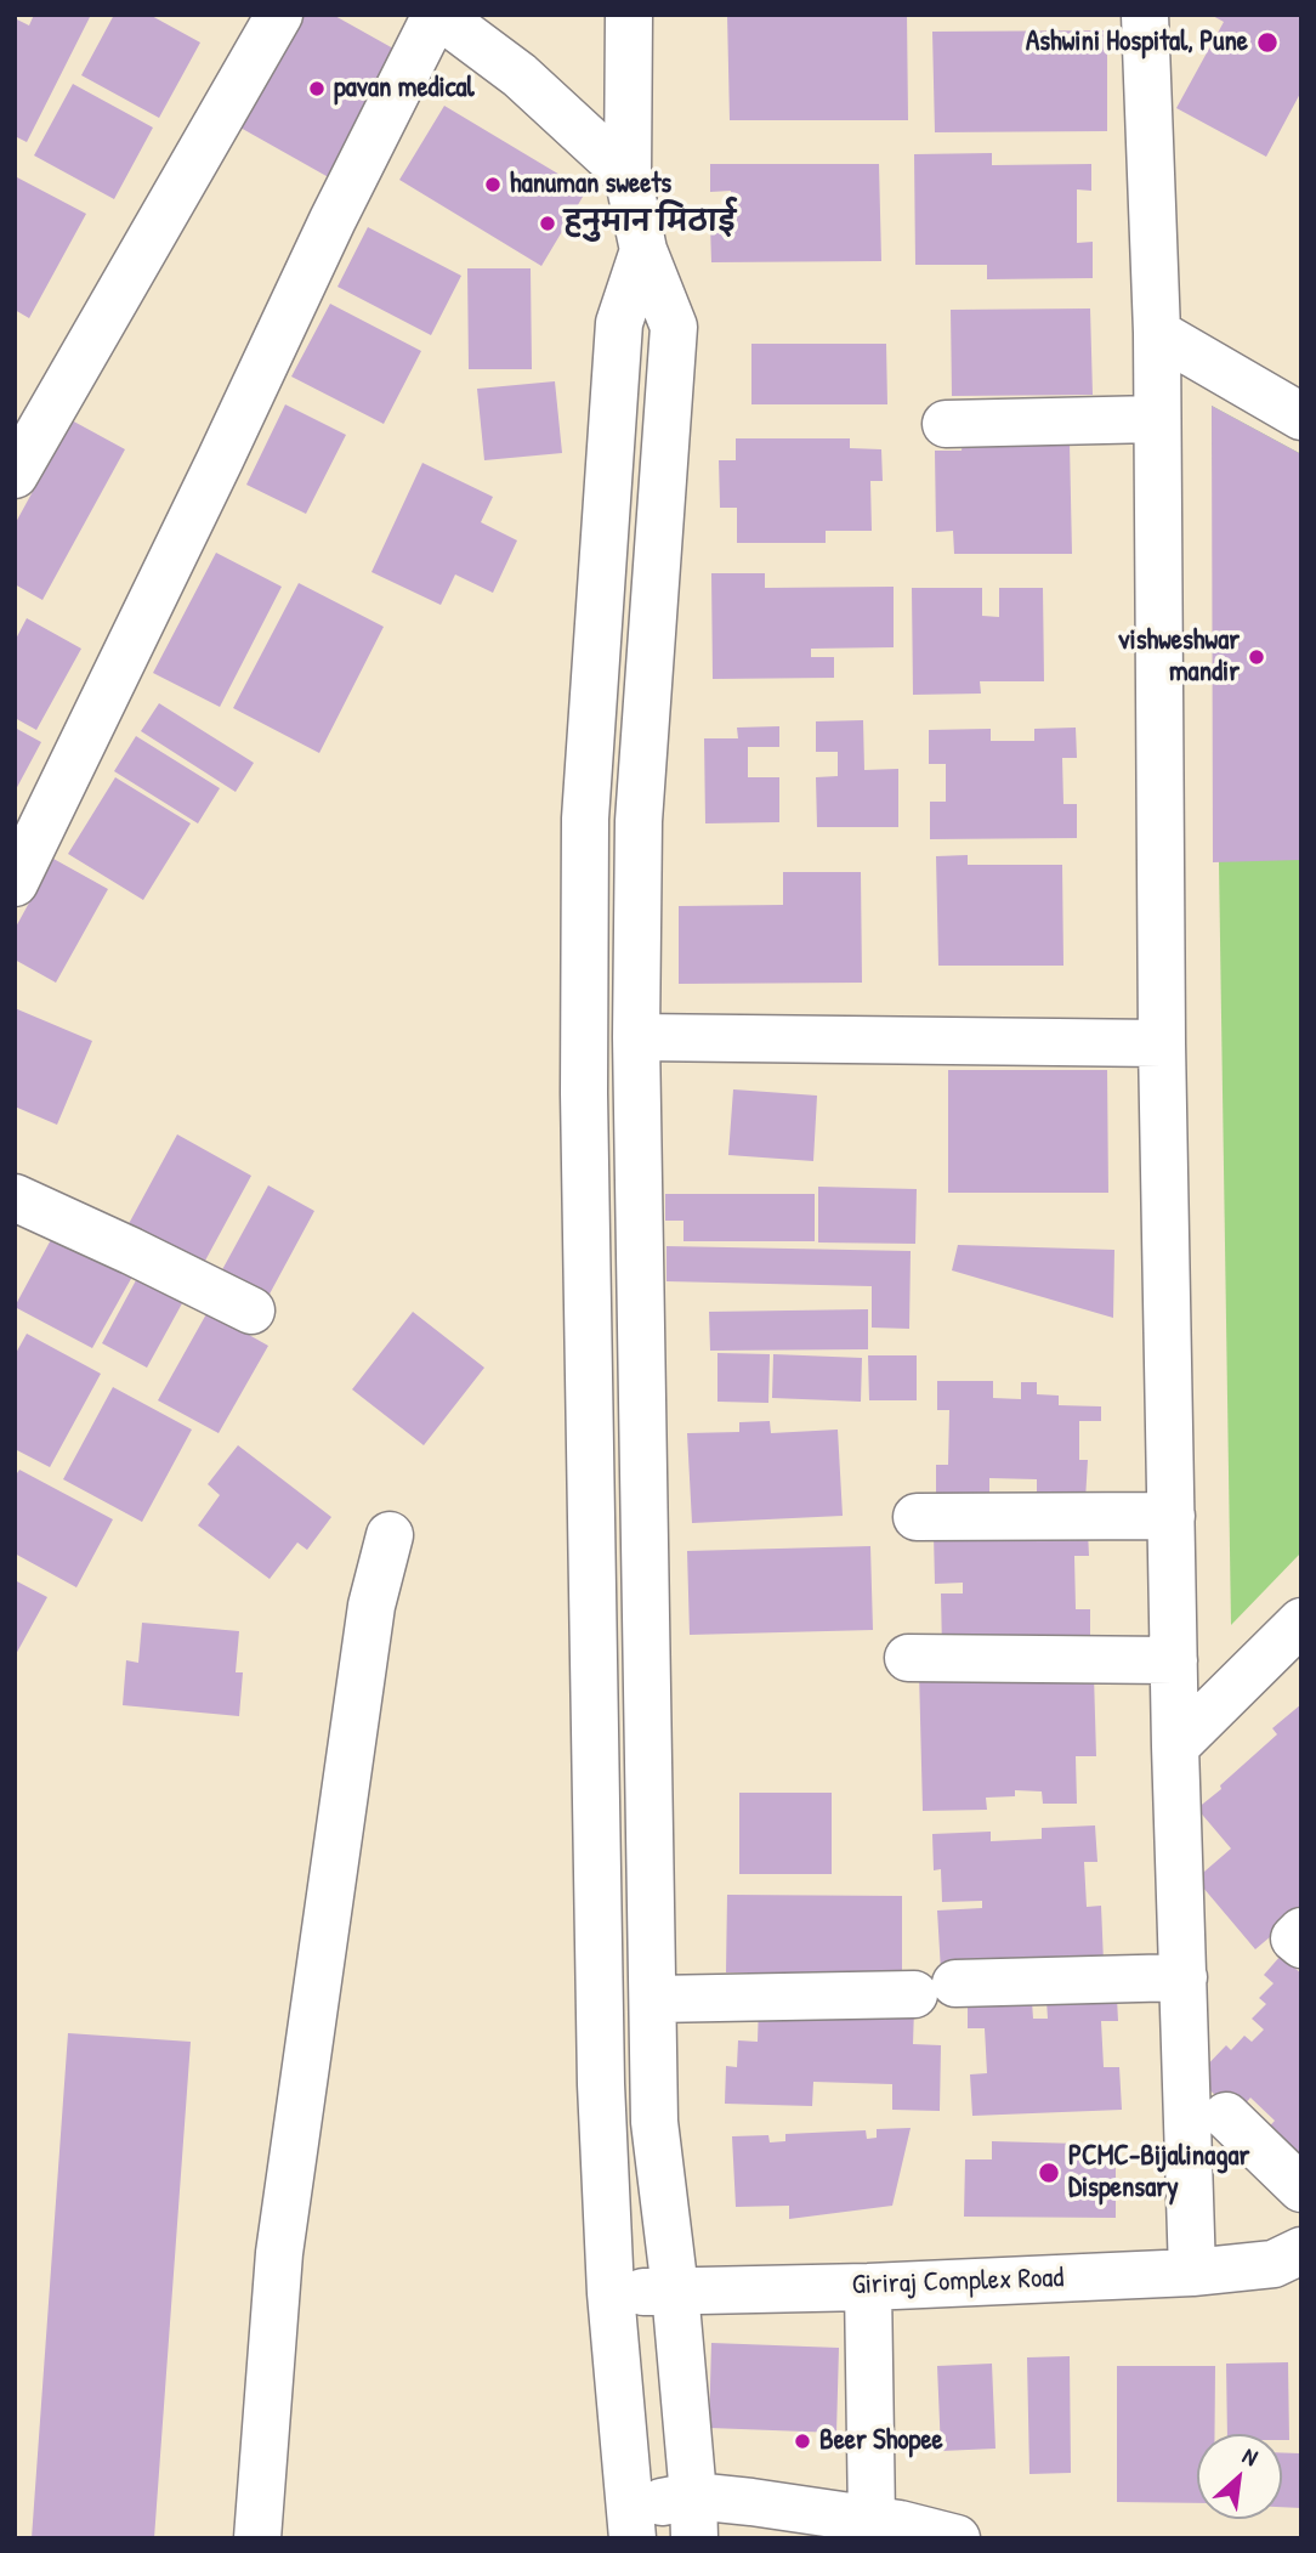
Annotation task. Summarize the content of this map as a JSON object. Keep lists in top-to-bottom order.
{
  "streets": {
    "street": ["Giriraj Complex Road"]
  },
  "places": [
    "Ashwini Hospital, Pune",
    "pavan medical",
    "hanuman sweets",
    "हनुमान मिठाई",
    "vishweshwar mandir",
    "PCMC-Bijalinagar Dispensary",
    "Beer Shopee"
  ],
  "north": "top right"
}
